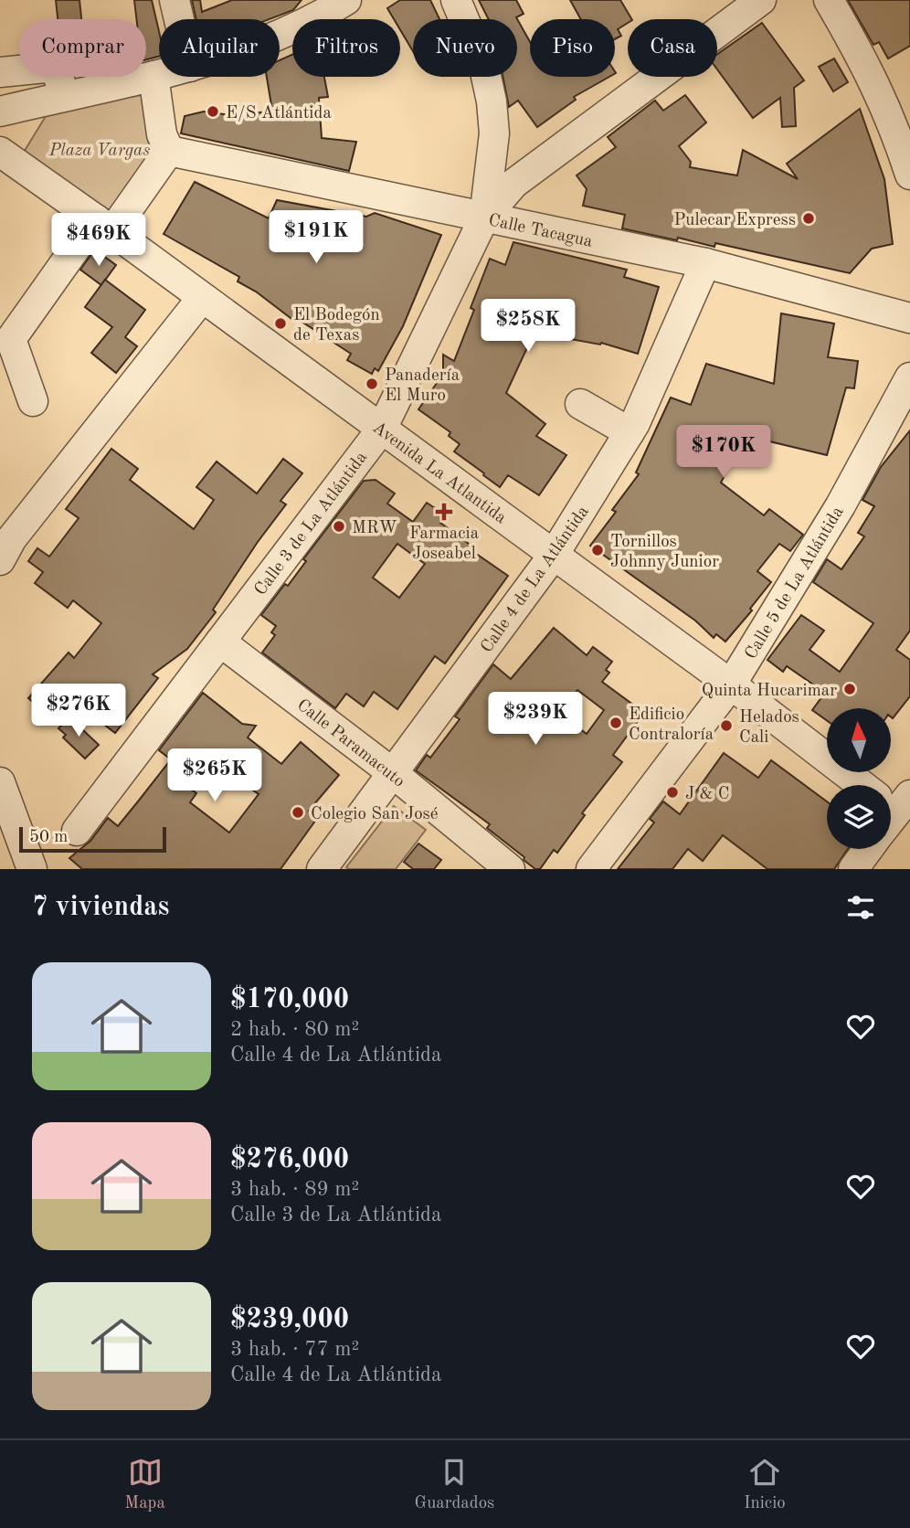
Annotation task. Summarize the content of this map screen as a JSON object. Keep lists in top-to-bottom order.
{
  "streets": {
    "street": [
      "Calle Tacagua",
      "Avenida La Atlantida",
      "Calle 3 de La Atlántida",
      "Calle 4 de La Atlántida",
      "Calle 5 de La Atlántida",
      "Calle Paramacuto"
    ]
  },
  "crossings": [
    ["Calle Tacagua", "Calle 3 de La Atlántida"],
    ["Calle Tacagua", "Calle 4 de La Atlántida"],
    ["Avenida La Atlantida", "Calle 3 de La Atlántida"],
    ["Avenida La Atlantida", "Calle 4 de La Atlántida"],
    ["Avenida La Atlantida", "Calle 5 de La Atlántida"],
    ["Calle 3 de La Atlántida", "Calle Paramacuto"],
    ["Calle 4 de La Atlántida", "Calle Paramacuto"]
  ],
  "parks": ["Plaza Vargas"],
  "places": {
    "other": [
      "E/S Atlántida",
      "Pulecar Express",
      "El Bodegón de Texas",
      "Panadería El Muro",
      "MRW",
      "Tornillos Johnny Junior",
      "Quinta Hucarimar",
      "Edificio Contraloría",
      "Helados Cali",
      "J & C",
      "Colegio San José"
    ],
    "health": ["Farmacia Joseabel"]
  },
  "scale_bar": "50 m",
  "north": "top",
  "page": {
    "chip": [
      "Comprar",
      "Alquilar",
      "Filtros",
      "Nuevo",
      "Piso",
      "Casa"
    ],
    "price": [
      "$191K",
      "$469K",
      "$258K",
      "$170K",
      "$276K",
      "$239K",
      "$265K"
    ],
    "scale": "50 m",
    "heading": "7 viviendas",
    "list": [
      {
        "name": "$170,000",
        "note": "2 hab. · 80 m² · Calle 4 de La Atlántida"
      },
      {
        "name": "$276,000",
        "note": "3 hab. · 89 m² · Calle 3 de La Atlántida"
      },
      {
        "name": "$239,000",
        "note": "3 hab. · 77 m² · Calle 4 de La Atlántida"
      }
    ],
    "tabs": ["Mapa", "Guardados", "Inicio"]
  }
}
